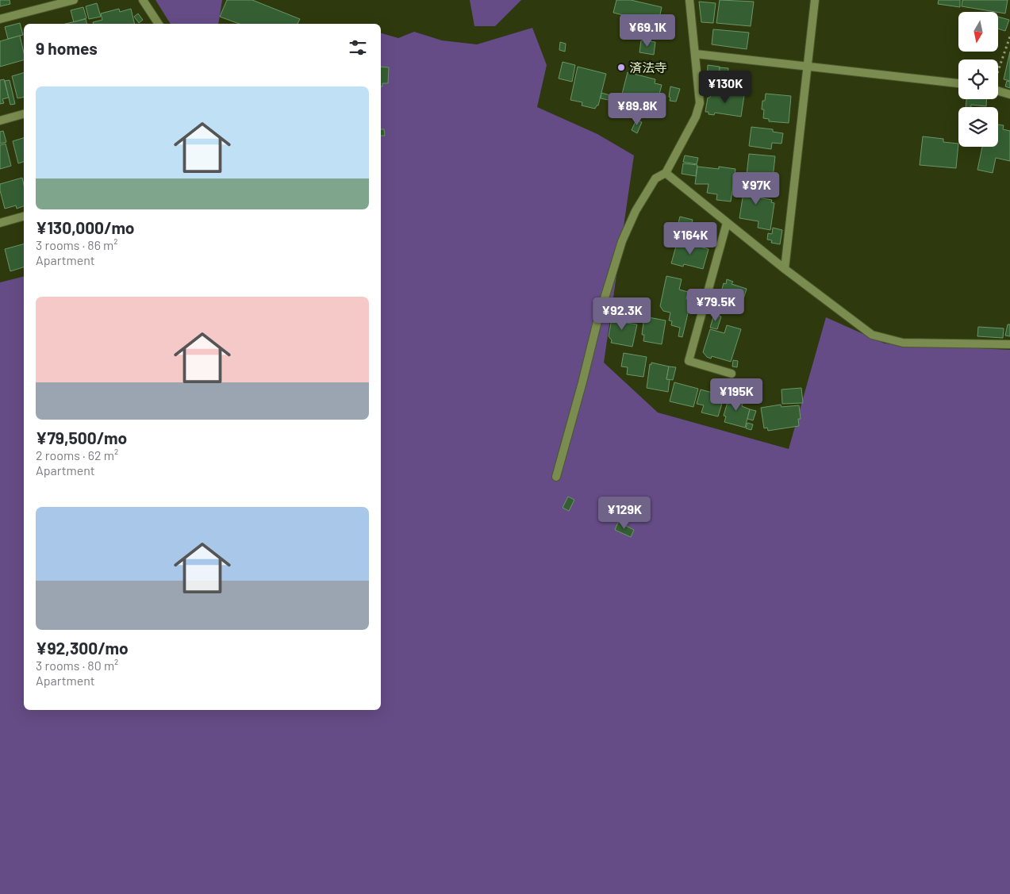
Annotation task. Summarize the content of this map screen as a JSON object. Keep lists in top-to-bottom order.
{
  "places": ["済法寺"],
  "north": "bottom",
  "page": {
    "price": [
      "¥69.1K",
      "¥130K",
      "¥89.8K",
      "¥97K",
      "¥164K",
      "¥79.5K",
      "¥92.3K",
      "¥195K",
      "¥129K"
    ],
    "heading": "9 homes",
    "list": [
      {
        "name": "¥130,000/mo",
        "note": "3 rooms · 86 m² · Apartment"
      },
      {
        "name": "¥79,500/mo",
        "note": "2 rooms · 62 m² · Apartment"
      },
      {
        "name": "¥92,300/mo",
        "note": "3 rooms · 80 m² · Apartment"
      }
    ]
  }
}
